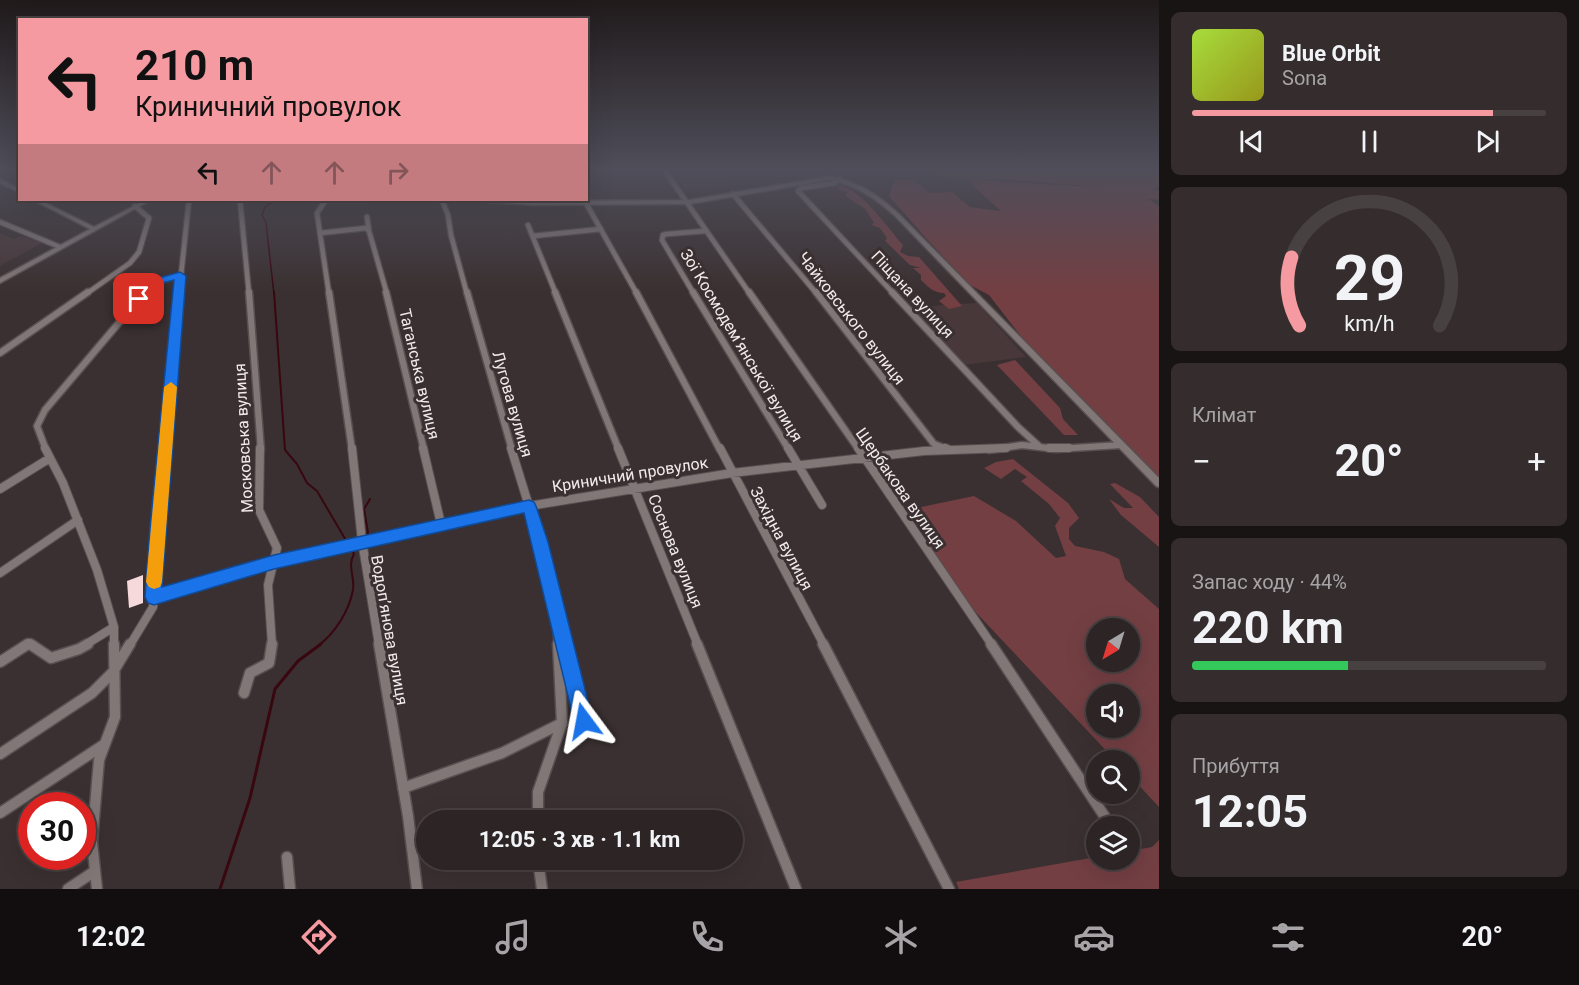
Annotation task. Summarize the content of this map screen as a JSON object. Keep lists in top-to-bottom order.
{
  "streets": {
    "street": [
      "Піщана вулиця",
      "Чайковського вулиця",
      "Зої Космодем’янської вулиця",
      "Таганська вулиця",
      "Лугова вулиця",
      "Московська вулиця",
      "Криничний провулок",
      "Щербакова вулиця",
      "Західна вулиця",
      "Соснова вулиця",
      "Водоп’янова вулиця"
    ]
  },
  "crossings": [
    ["Піщана вулиця", "Криничний провулок"],
    ["Зої Космодем’янської вулиця", "Криничний провулок"],
    ["Зої Космодем’янської вулиця", "Щербакова вулиця"],
    ["Таганська вулиця", "Криничний провулок"],
    ["Лугова вулиця", "Криничний провулок"],
    ["Московська вулиця", "Криничний провулок"],
    ["Криничний провулок", "Щербакова вулиця"],
    ["Криничний провулок", "Західна вулиця"],
    ["Криничний провулок", "Соснова вулиця"],
    ["Криничний провулок", "Водоп’янова вулиця"]
  ],
  "north": "bottom left",
  "page": {
    "turn": ["210 m", "Криничний провулок"],
    "song": ["Blue Orbit", "Sona"],
    "tile": [
      "Клімат",
      ["Запас ходу · 44%", "220 km"],
      ["Прибуття", "12:05"]
    ],
    "heat": ["−", "20°", "+"],
    "limit": "30",
    "trip": "12:05 · 3 хв · 1.1 km",
    "tabs": ["12:02", "20°"],
    "gauge": ["29", "km/h"]
  }
}
